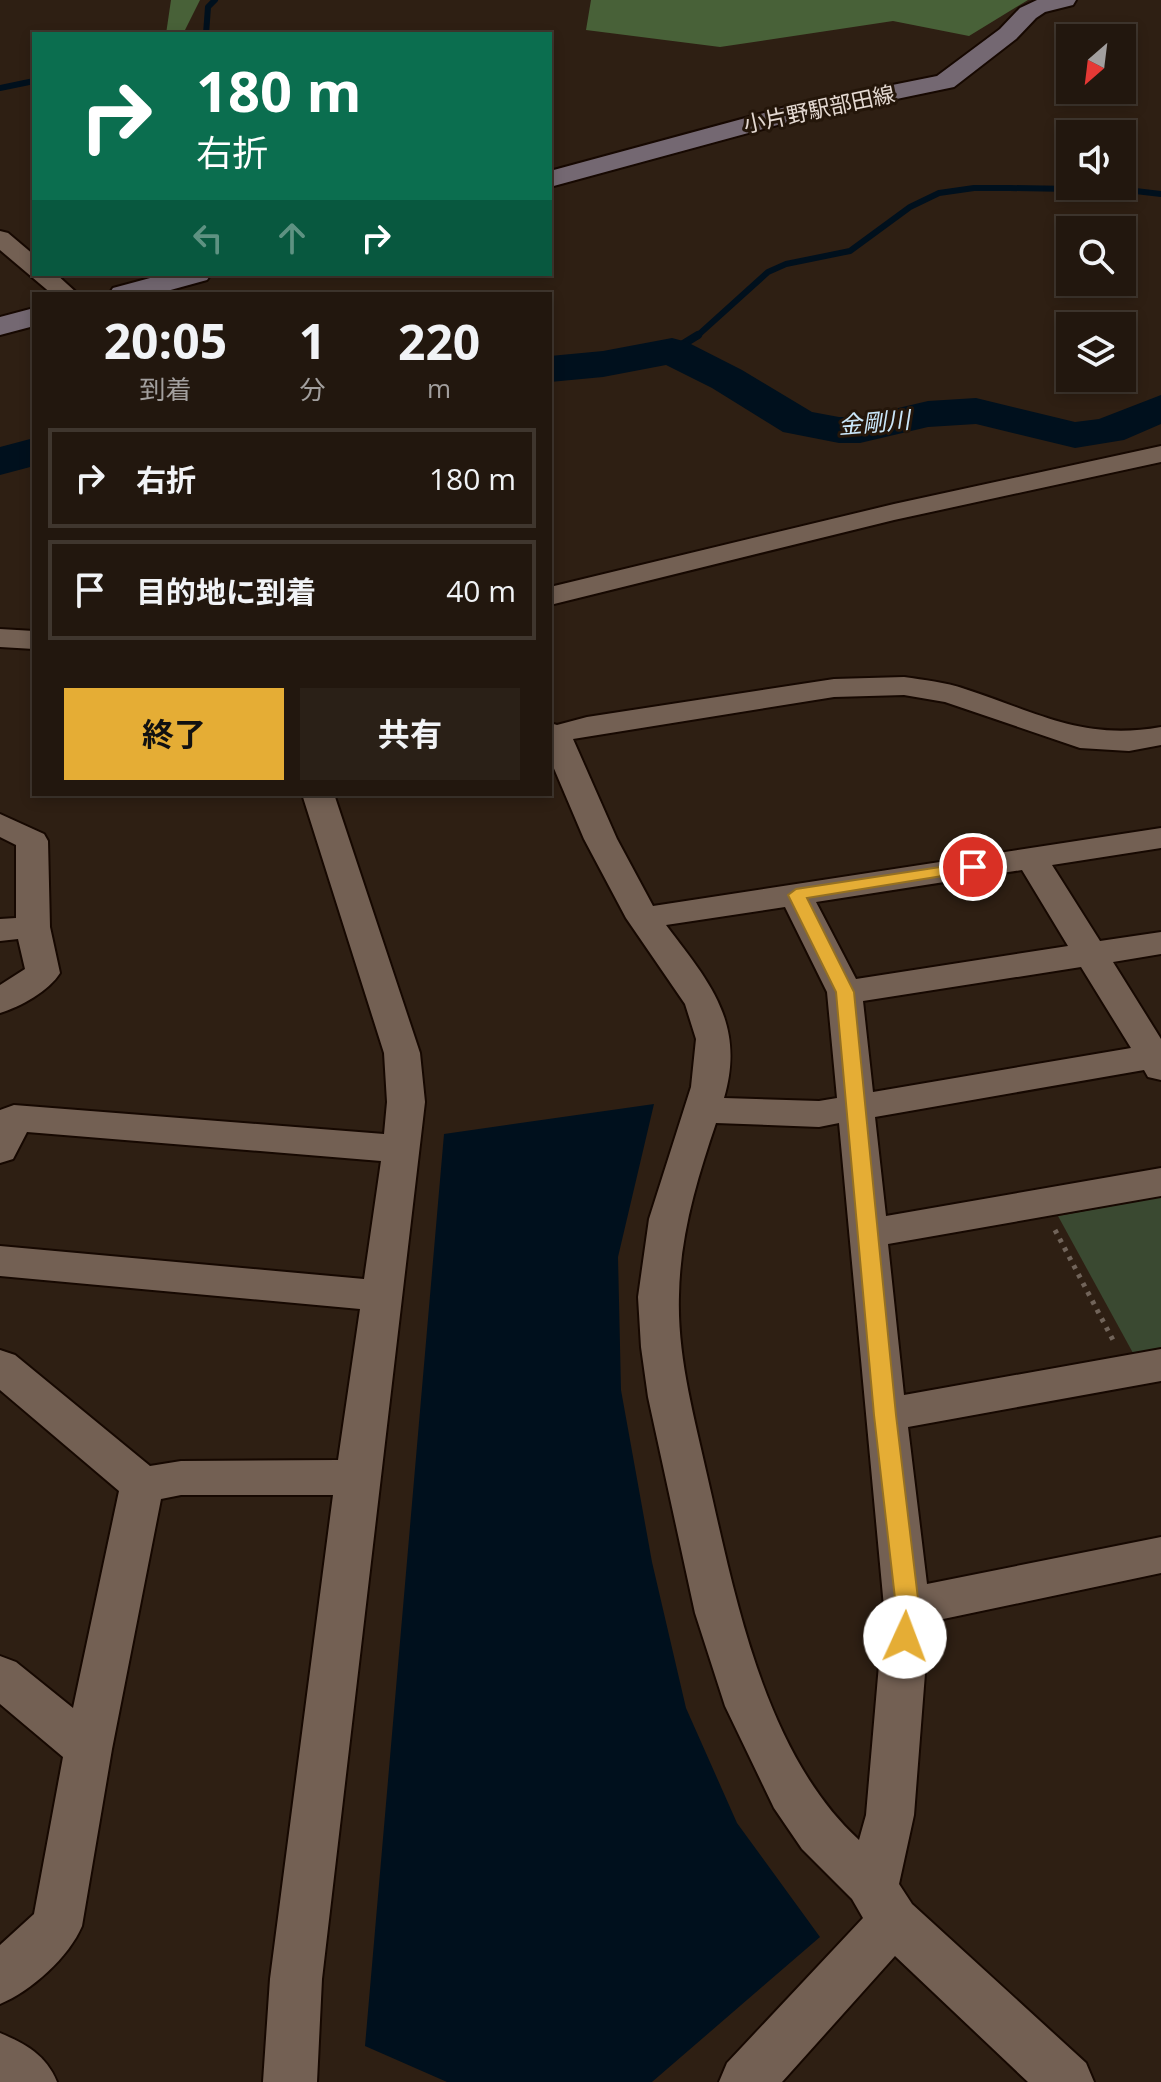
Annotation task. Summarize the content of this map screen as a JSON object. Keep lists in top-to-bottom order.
{
  "streets": {
    "main road": ["小片野駅部田線"]
  },
  "water": ["金剛川"],
  "north": "bottom left",
  "page": {
    "turn": ["180 m", "右折"],
    "eta": [
      "20:05",
      "到着",
      "1",
      "分",
      "220",
      "m"
    ],
    "list": [
      {
        "name": "右折",
        "value": "180 m"
      },
      {
        "name": "目的地に到着",
        "value": "40 m"
      }
    ],
    "buttons": ["終了", "共有"]
  }
}
